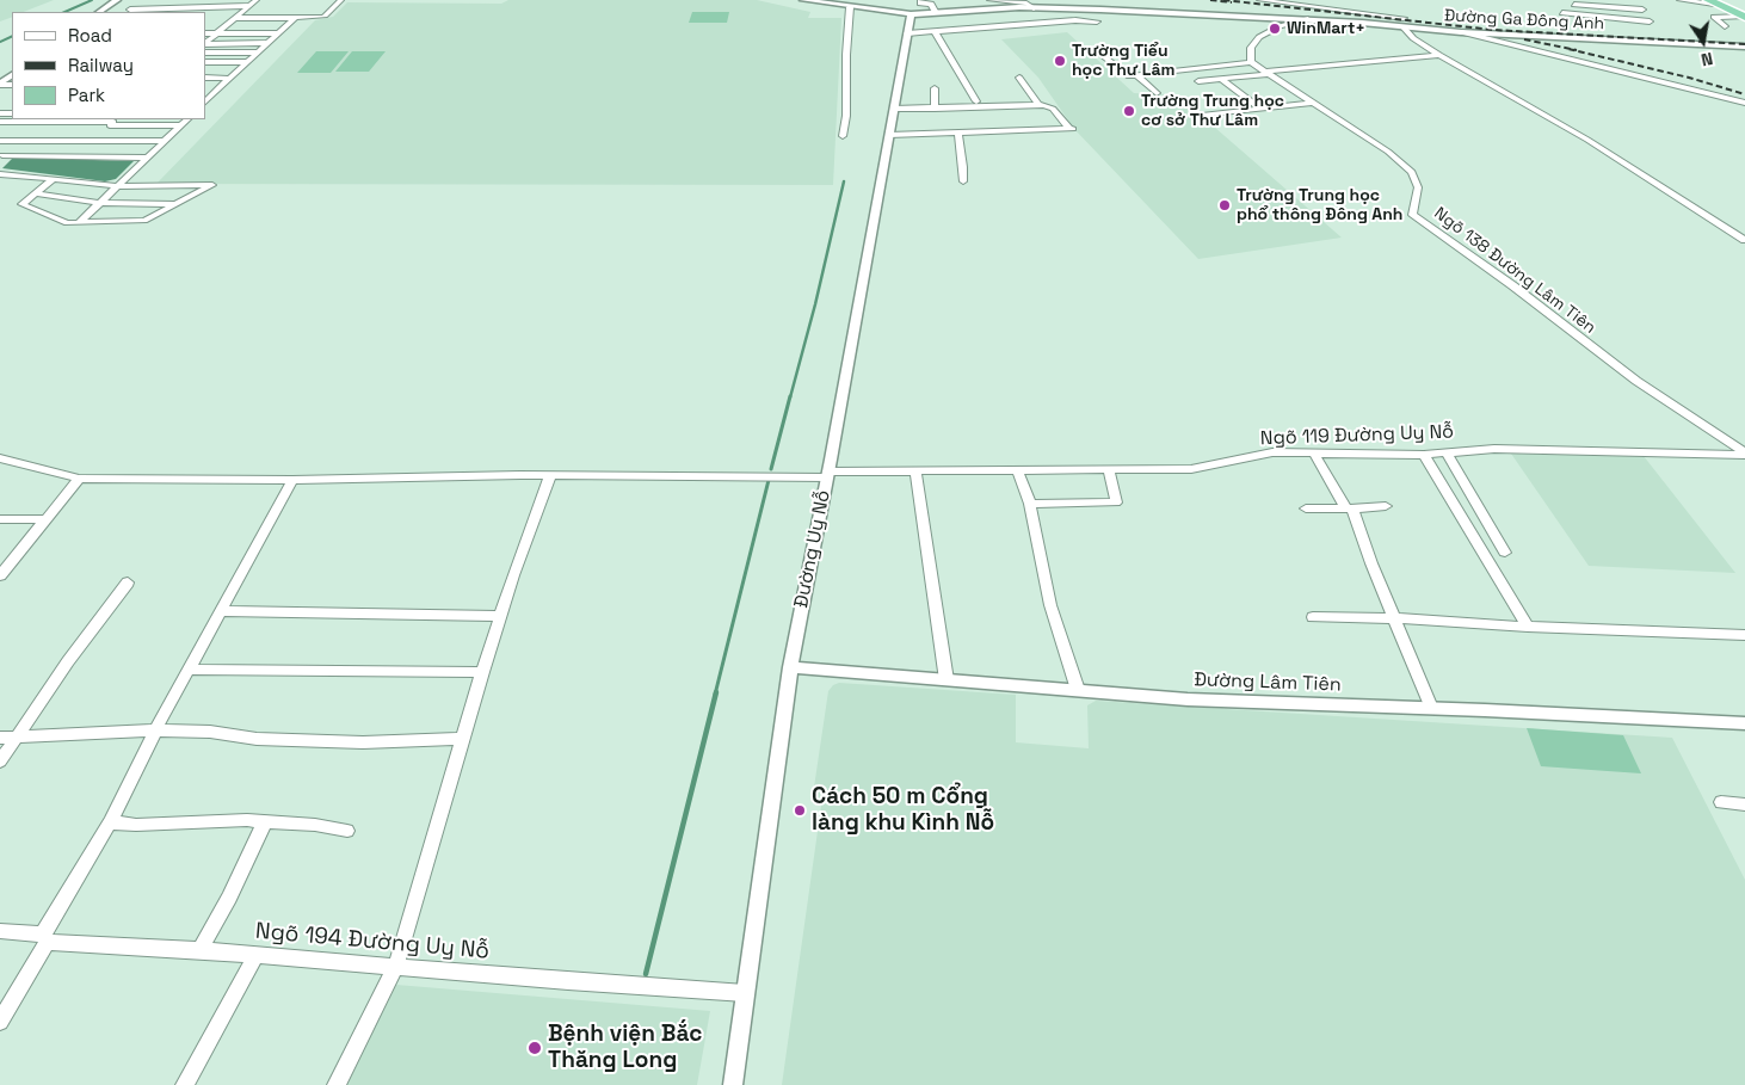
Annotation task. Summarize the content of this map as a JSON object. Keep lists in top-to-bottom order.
{
  "streets": {
    "street": [
      "Đường Ga Đông Anh",
      "Ngõ 138 Đường Lâm Tiên",
      "Ngõ 119 Đường Uy Nỗ",
      "Đường Uy Nỗ",
      "Đường Lâm Tiên",
      "Ngõ 194 Đường Uy Nỗ"
    ]
  },
  "crossings": [
    ["Đường Ga Đông Anh", "Đường Uy Nỗ"],
    ["Ngõ 138 Đường Lâm Tiên", "Ngõ 119 Đường Uy Nỗ"],
    ["Ngõ 119 Đường Uy Nỗ", "Đường Uy Nỗ"],
    ["Đường Uy Nỗ", "Đường Lâm Tiên"],
    ["Đường Uy Nỗ", "Ngõ 194 Đường Uy Nỗ"]
  ],
  "places": [
    "WinMart+",
    "Trường Tiểu học Thư Lâm",
    "Trường Trung học cơ sở Thư Lâm",
    "Trường Trung học phổ thông Đông Anh",
    "Cách 50 m Cổng làng khu Kình Nỗ",
    "Bệnh viện Bắc Thăng Long"
  ],
  "legend": ["Road", "Railway", "Park"],
  "north": "bottom"
}
